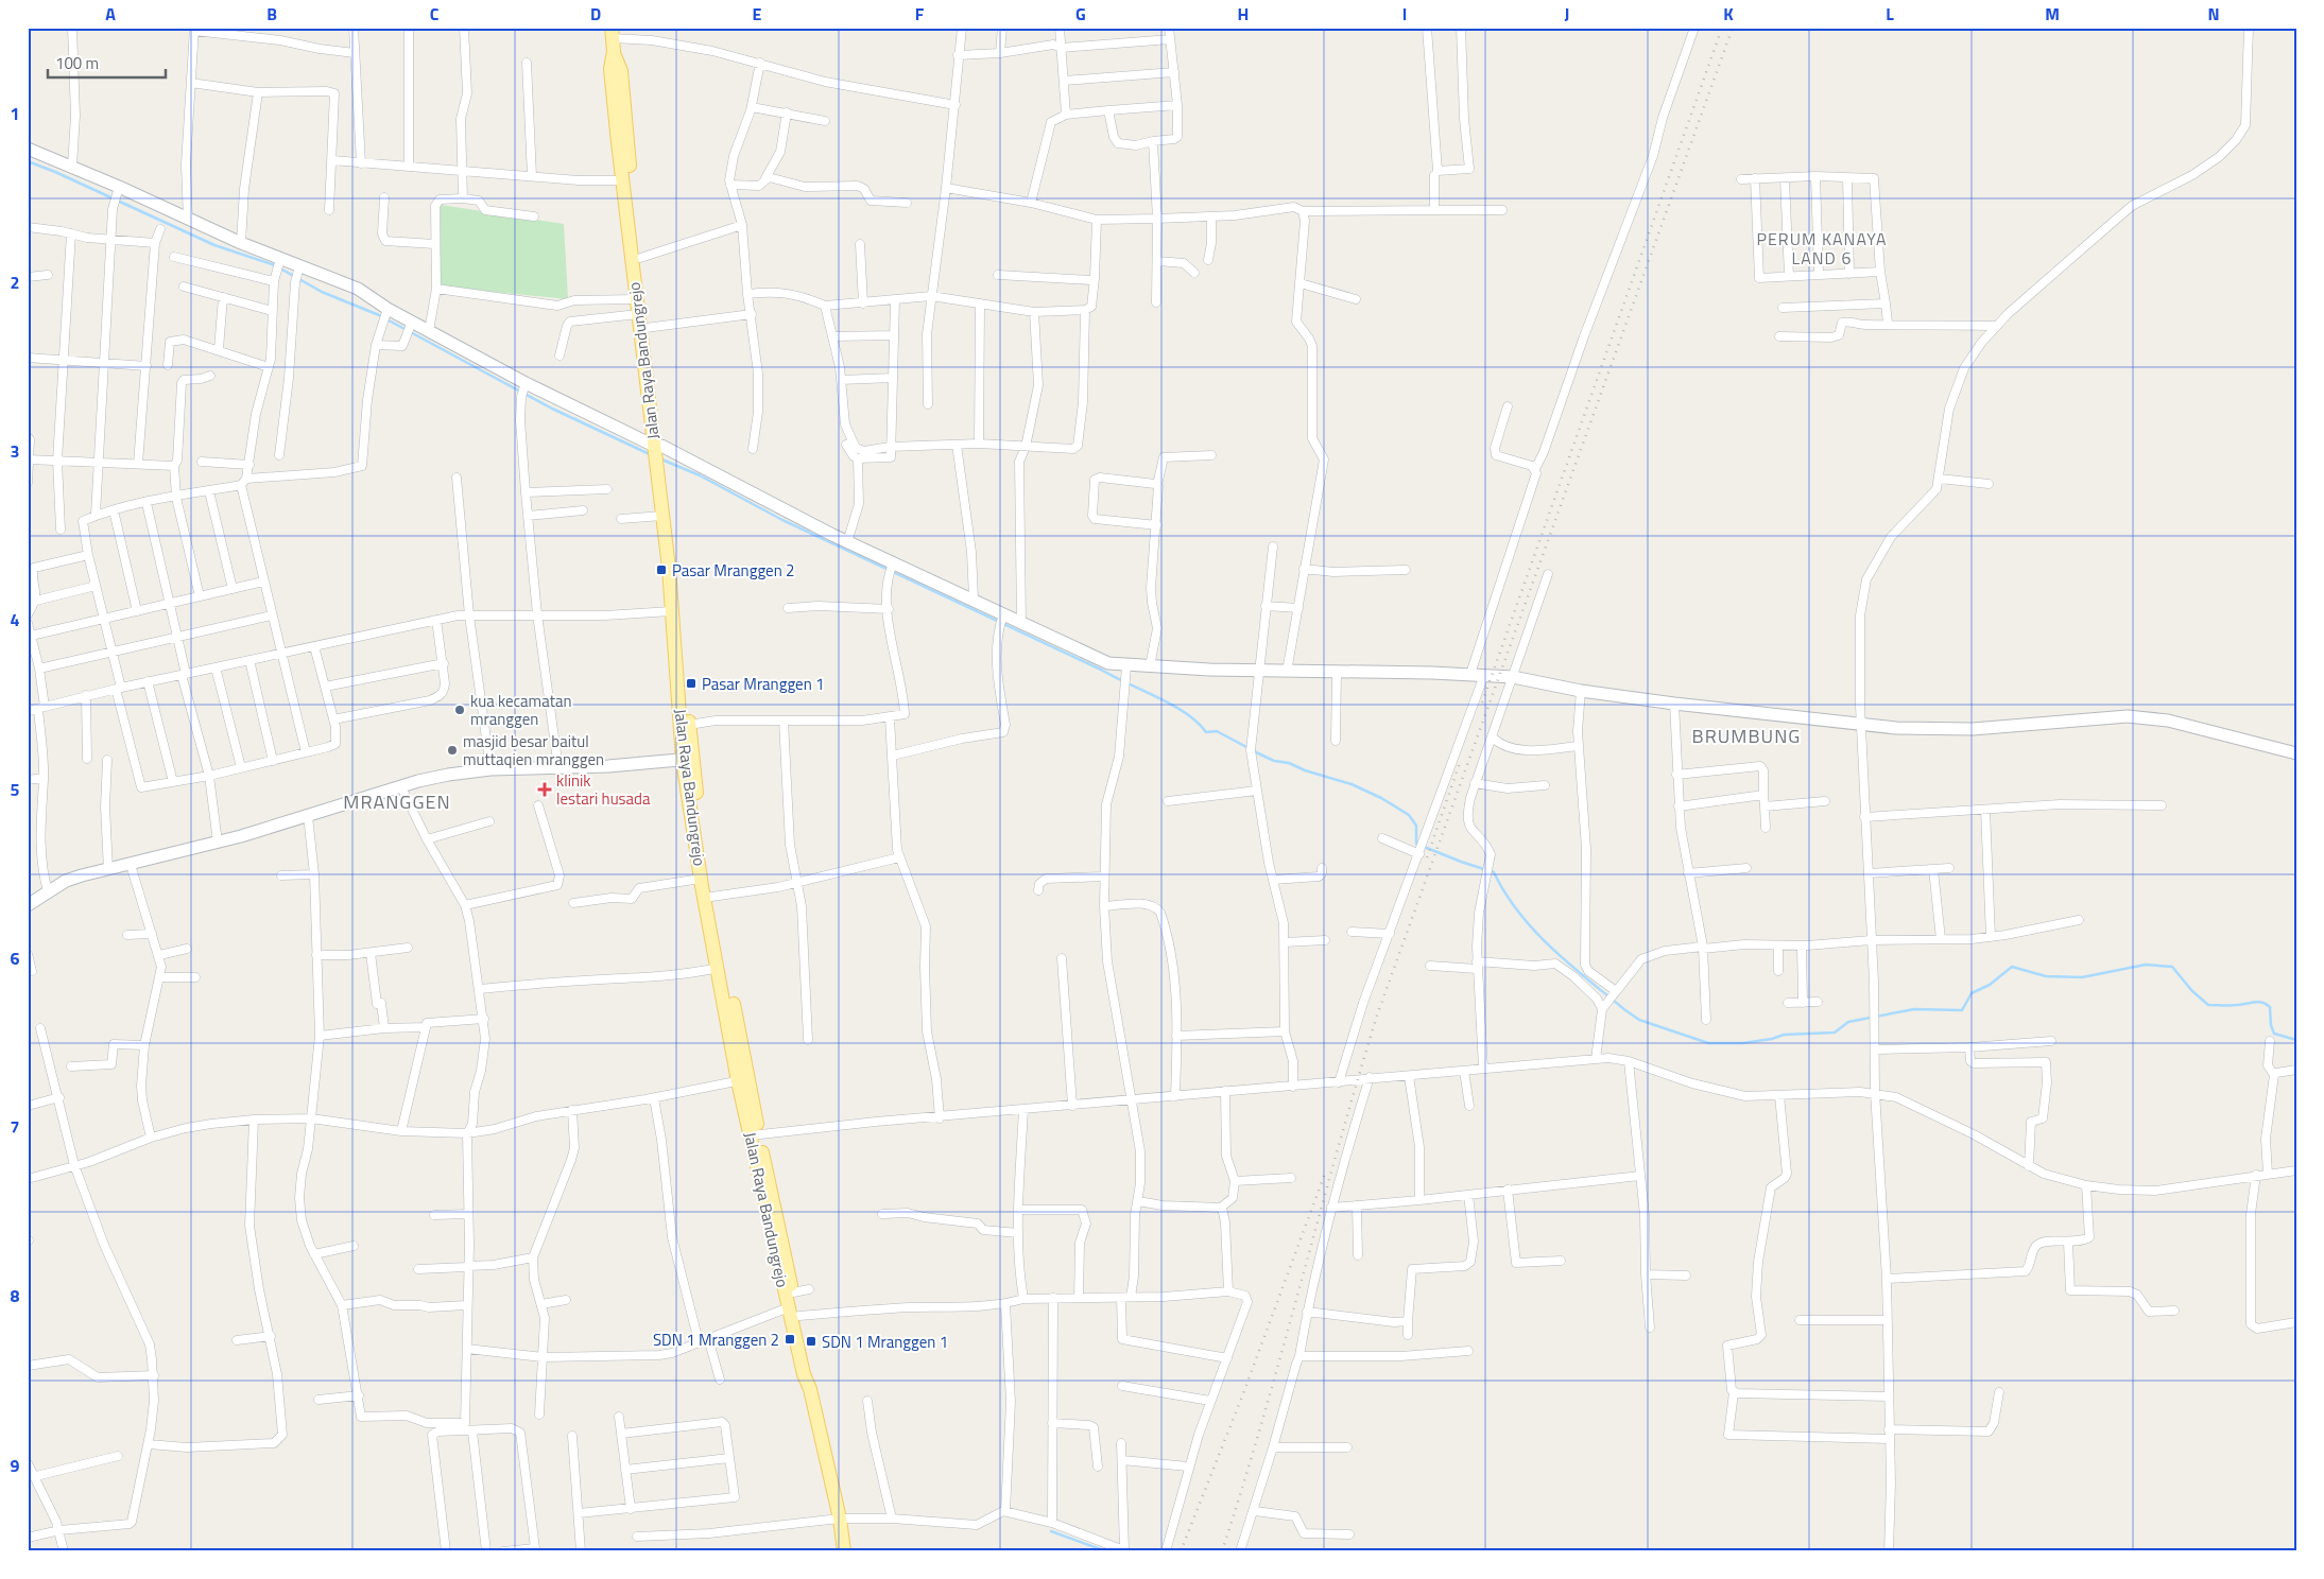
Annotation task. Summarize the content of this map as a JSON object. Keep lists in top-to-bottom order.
{
  "streets": {
    "main road": ["Jalan Raya Bandungrejo"]
  },
  "districts": ["PERUM KANAYA LAND 6", "BRUMBUNG", "MRANGGEN"],
  "places": {
    "transit": [
      "Pasar Mranggen 2",
      "Pasar Mranggen 1",
      "SDN 1 Mranggen 2",
      "SDN 1 Mranggen 1"
    ],
    "other": ["kua kecamatan mranggen", "masjid besar baitul muttaqien mranggen"],
    "health": ["klinik lestari husada"]
  },
  "scale_bar": "100 m",
  "grid": {
    "columns": [
      "A",
      "B",
      "C",
      "D",
      "E",
      "F",
      "G",
      "H",
      "I",
      "J",
      "K",
      "L",
      "M",
      "N"
    ],
    "rows": [
      "1",
      "2",
      "3",
      "4",
      "5",
      "6",
      "7",
      "8",
      "9"
    ]
  }
}
